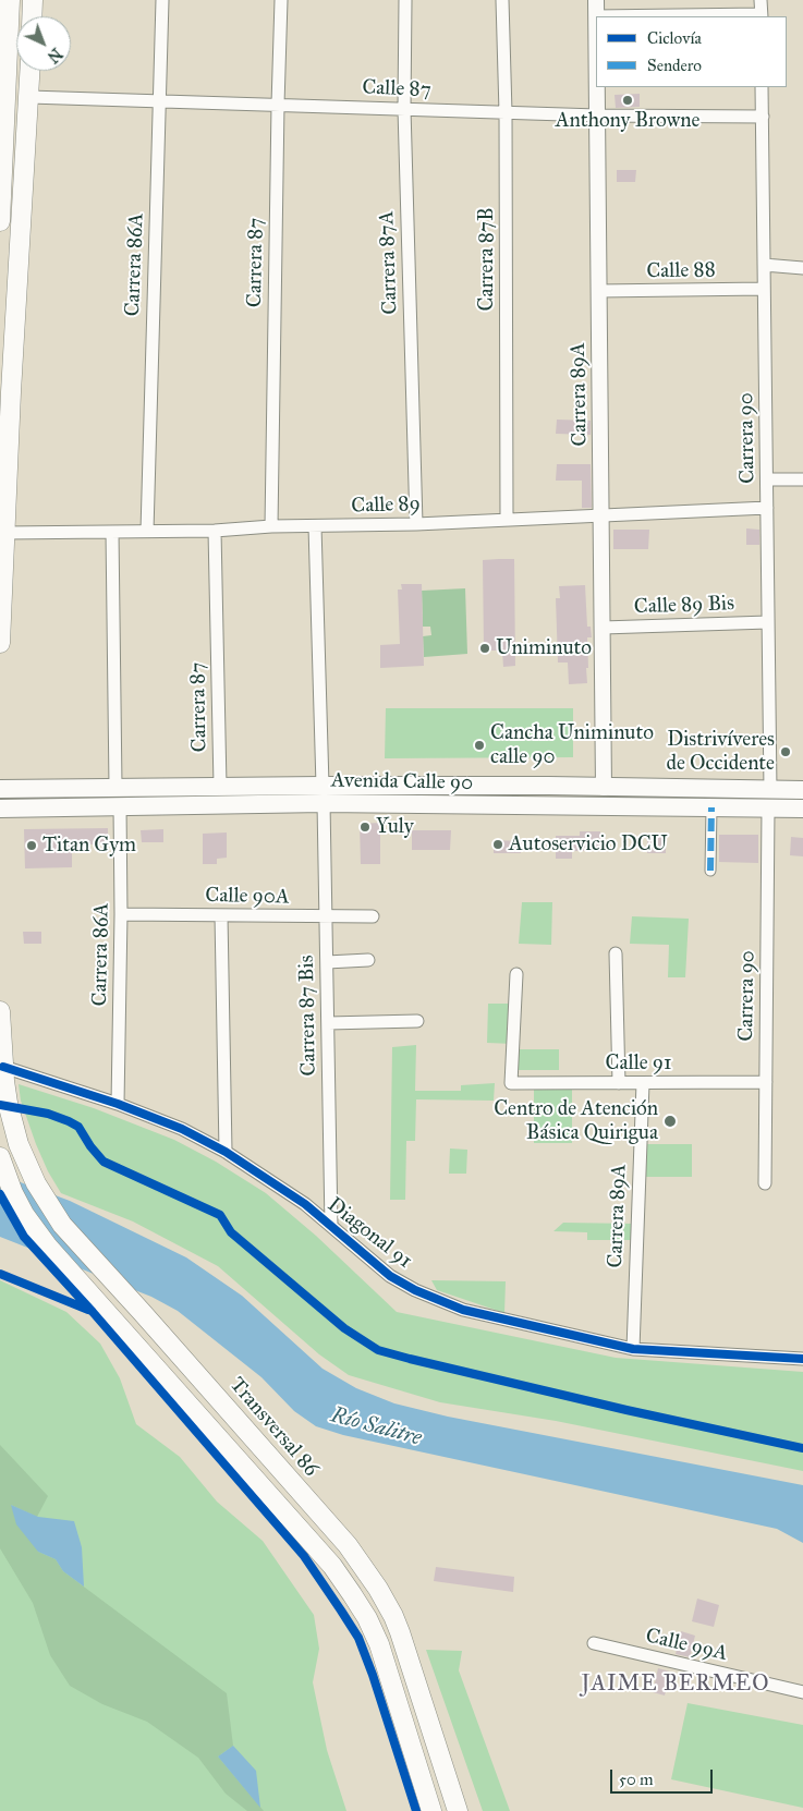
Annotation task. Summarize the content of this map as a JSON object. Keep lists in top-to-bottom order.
{
  "streets": {
    "main road": ["Avenida Calle 90", "Transversal 86"],
    "street": [
      "Calle 87",
      "Carrera 87B",
      "Carrera 87",
      "Carrera 87A",
      "Carrera 86A",
      "Calle 88",
      "Carrera 89A",
      "Carrera 90",
      "Calle 89",
      "Calle 89 Bis",
      "Calle 90A",
      "Carrera 87 Bis",
      "Calle 91",
      "Diagonal 91",
      "Calle 99A"
    ]
  },
  "crossings": [
    ["Calle 87", "Carrera 87B"],
    ["Calle 87", "Carrera 87"],
    ["Calle 87", "Carrera 87A"],
    ["Calle 87", "Carrera 86A"],
    ["Calle 87", "Carrera 89A"],
    ["Calle 87", "Carrera 90"],
    ["Carrera 87B", "Calle 89"],
    ["Carrera 87", "Calle 89"],
    ["Carrera 87", "Avenida Calle 90"],
    ["Carrera 87A", "Calle 89"],
    ["Carrera 86A", "Calle 89"],
    ["Carrera 86A", "Avenida Calle 90"],
    ["Carrera 86A", "Calle 90A"],
    ["Carrera 86A", "Diagonal 91"],
    ["Calle 88", "Carrera 89A"],
    ["Calle 88", "Carrera 90"],
    ["Carrera 89A", "Calle 89"],
    ["Carrera 89A", "Calle 89 Bis"],
    ["Carrera 89A", "Avenida Calle 90"],
    ["Carrera 89A", "Calle 91"],
    ["Carrera 89A", "Diagonal 91"],
    ["Carrera 90", "Calle 89"],
    ["Carrera 90", "Calle 89 Bis"],
    ["Carrera 90", "Avenida Calle 90"],
    ["Carrera 90", "Calle 91"],
    ["Calle 89", "Carrera 87 Bis"],
    ["Avenida Calle 90", "Carrera 87 Bis"],
    ["Calle 90A", "Carrera 87 Bis"],
    ["Carrera 87 Bis", "Diagonal 91"],
    ["Diagonal 91", "Transversal 86"]
  ],
  "districts": ["JAIME BERMEO"],
  "water": ["Río Salitre"],
  "places": [
    "Anthony Browne",
    "Uniminuto",
    "Cancha Uniminuto calle 90",
    "Distrivíveres de Occidente",
    "Yuly",
    "Autoservicio DCU",
    "Titan Gym",
    "Centro de Atención Básica Quirigua"
  ],
  "legend": ["Ciclovía", "Sendero"],
  "scale_bar": "50 m",
  "north": "bottom right"
}
